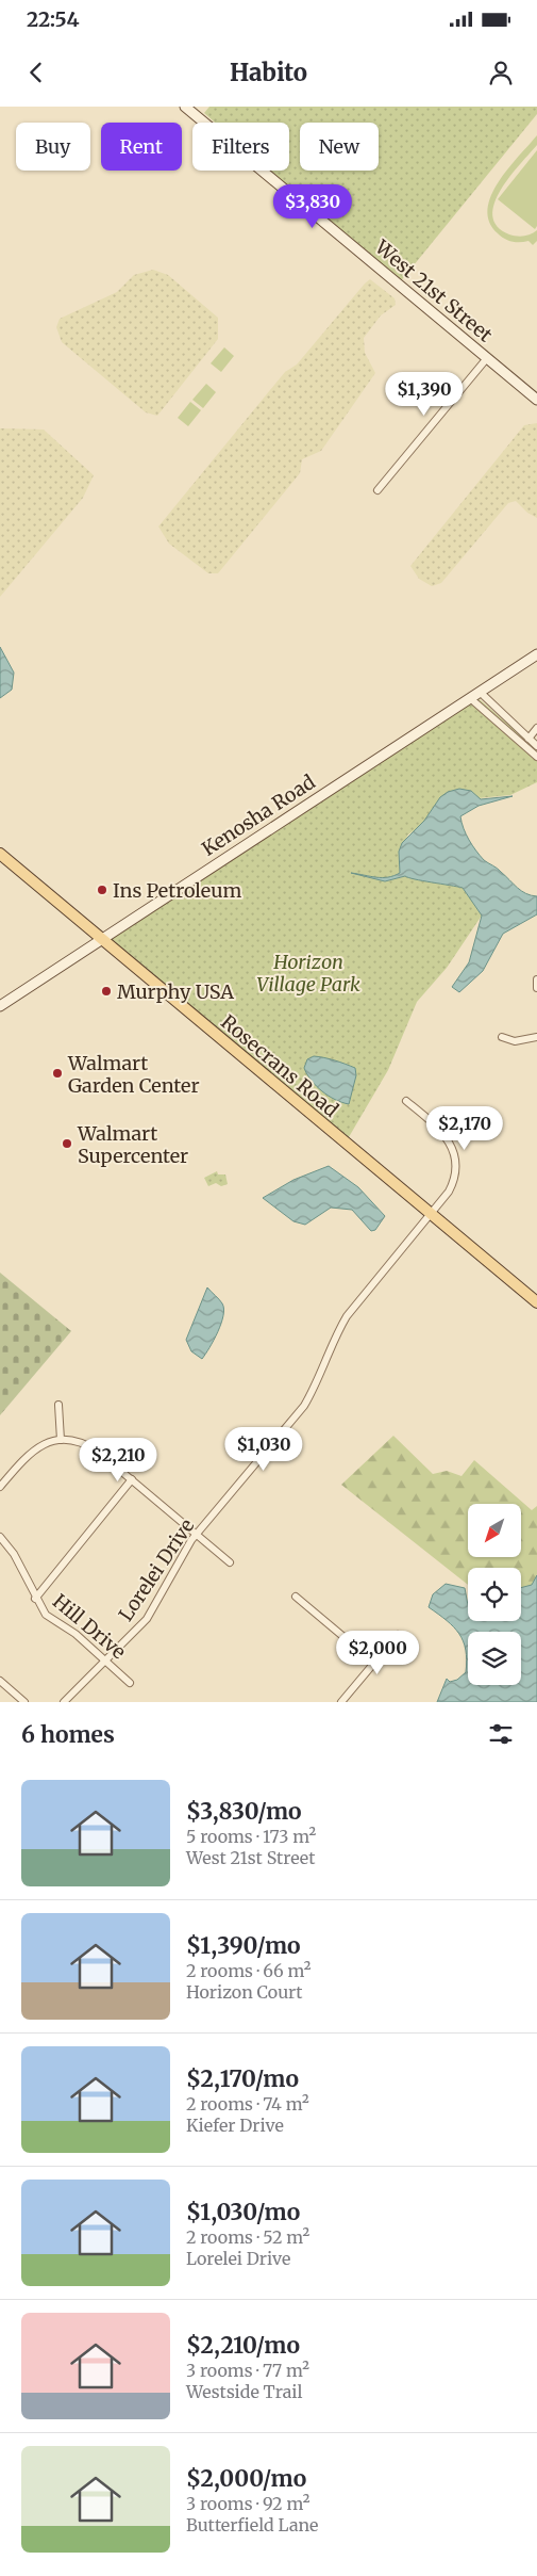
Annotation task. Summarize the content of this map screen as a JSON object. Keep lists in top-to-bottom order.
{
  "streets": {
    "main road": ["Rosecrans Road"],
    "street": [
      "West 21st Street",
      "Kenosha Road",
      "Lorelei Drive",
      "Hill Drive"
    ]
  },
  "crossings": [
    ["Kenosha Road", "Rosecrans Road"],
    ["Rosecrans Road", "Lorelei Drive"],
    ["Lorelei Drive", "Hill Drive"]
  ],
  "parks": ["Horizon Village Park"],
  "places": [
    "Ins Petroleum",
    "Murphy USA",
    "Walmart Garden Center",
    "Walmart Supercenter"
  ],
  "north": "bottom left",
  "page": {
    "status": "22:54",
    "header": "Habito",
    "chip": [
      "Buy",
      "Rent",
      "Filters",
      "New"
    ],
    "price": [
      "$3,830",
      "$1,390",
      "$2,170",
      "$1,030",
      "$2,210",
      "$2,000"
    ],
    "heading": "6 homes",
    "list": [
      {
        "name": "$3,830/mo",
        "note": "5 rooms · 173 m² · West 21st Street"
      },
      {
        "name": "$1,390/mo",
        "note": "2 rooms · 66 m² · Horizon Court"
      },
      {
        "name": "$2,170/mo",
        "note": "2 rooms · 74 m² · Kiefer Drive"
      },
      {
        "name": "$1,030/mo",
        "note": "2 rooms · 52 m² · Lorelei Drive"
      },
      {
        "name": "$2,210/mo",
        "note": "3 rooms · 77 m² · Westside Trail"
      },
      {
        "name": "$2,000/mo",
        "note": "3 rooms · 92 m² · Butterfield Lane"
      }
    ]
  }
}
